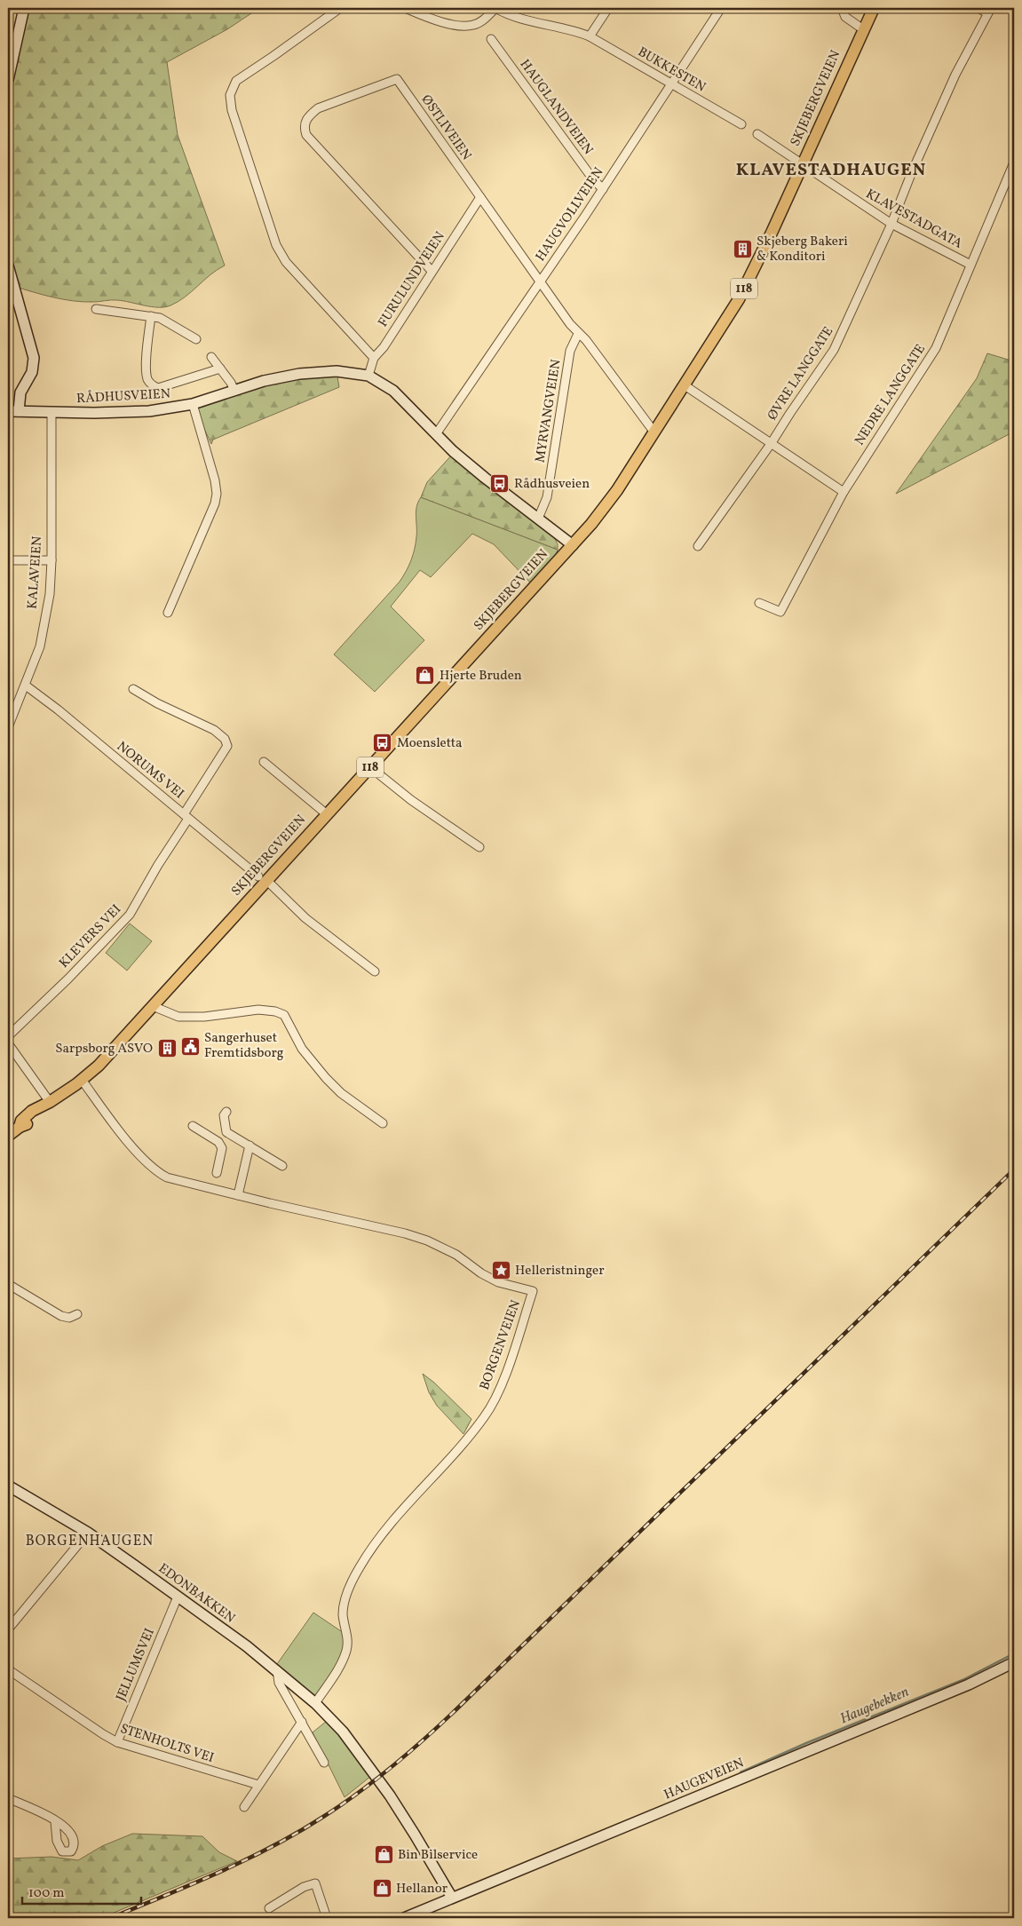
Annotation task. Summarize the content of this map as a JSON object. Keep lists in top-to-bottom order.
{
  "streets": {
    "main road": ["SKJEBERGVEIEN", "118"],
    "street": [
      "BUKKESTEN",
      "HAUGLANDVEIEN",
      "ØSTLIVEIEN",
      "HAUGVOLLVEIEN",
      "KLAVESTADGATA",
      "FURULUNDVEIEN",
      "ØVRE LANGGATE",
      "NEDRE LANGGATE",
      "RÅDHUSVEIEN",
      "MYRVANGVEIEN",
      "KALAVEIEN",
      "NORUMS VEI",
      "KLEVERS VEI",
      "BORGENVEIEN",
      "EDONBAKKEN",
      "JELLUMSVEI",
      "STENHOLTS VEI",
      "HAUGEVEIEN"
    ]
  },
  "crossings": [
    ["BUKKESTEN", "HAUGVOLLVEIEN"],
    ["SKJEBERGVEIEN", "ØSTLIVEIEN"],
    ["SKJEBERGVEIEN", "KLAVESTADGATA"],
    ["SKJEBERGVEIEN", "RÅDHUSVEIEN"],
    ["SKJEBERGVEIEN", "NORUMS VEI"],
    ["SKJEBERGVEIEN", "BORGENVEIEN"],
    ["HAUGLANDVEIEN", "HAUGVOLLVEIEN"],
    ["ØSTLIVEIEN", "HAUGVOLLVEIEN"],
    ["ØSTLIVEIEN", "FURULUNDVEIEN"],
    ["ØSTLIVEIEN", "MYRVANGVEIEN"],
    ["HAUGVOLLVEIEN", "RÅDHUSVEIEN"],
    ["KLAVESTADGATA", "ØVRE LANGGATE"],
    ["KLAVESTADGATA", "NEDRE LANGGATE"],
    ["FURULUNDVEIEN", "RÅDHUSVEIEN"],
    ["RÅDHUSVEIEN", "MYRVANGVEIEN"],
    ["RÅDHUSVEIEN", "KALAVEIEN"],
    ["KALAVEIEN", "NORUMS VEI"],
    ["NORUMS VEI", "KLEVERS VEI"],
    ["BORGENVEIEN", "EDONBAKKEN"],
    ["EDONBAKKEN", "JELLUMSVEI"],
    ["EDONBAKKEN", "HAUGEVEIEN"],
    ["JELLUMSVEI", "STENHOLTS VEI"]
  ],
  "districts": ["KLAVESTADHAUGEN", "BORGENHAUGEN"],
  "water": ["Haugebekken"],
  "places": {
    "building": ["Skjeberg Bakeri & Konditori", "Sarpsborg ASVO"],
    "bus stop": ["Rådhusveien", "Moensletta"],
    "shop": ["Hjerte Bruden", "Bin Bilservice", "Hellanor"],
    "public building": ["Sangerhuset Fremtidsborg"],
    "place": ["Helleristninger"]
  },
  "scale_bar": "100 m"
}
